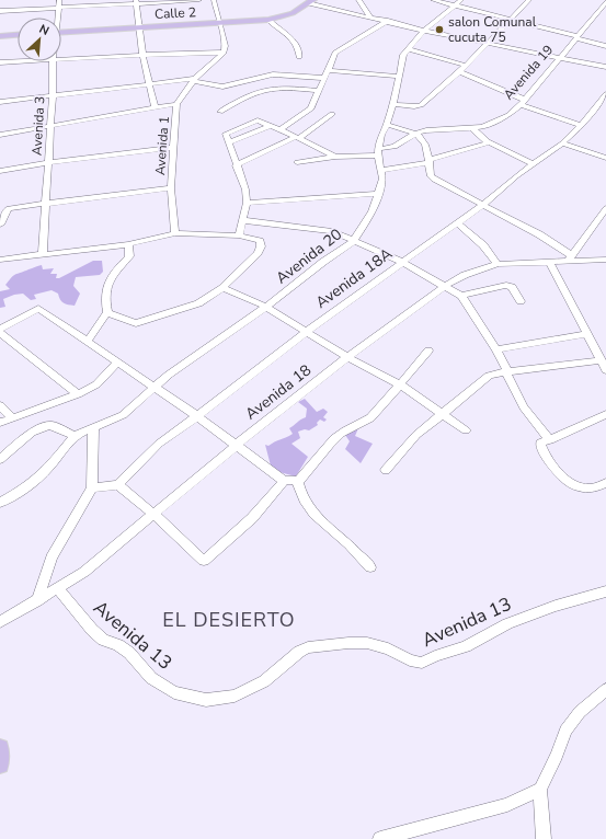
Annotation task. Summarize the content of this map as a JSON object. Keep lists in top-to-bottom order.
{
  "streets": {
    "main road": ["Calle 2"],
    "street": [
      "Avenida 19",
      "Avenida 3",
      "Avenida 1",
      "Avenida 20",
      "Avenida 18A",
      "Avenida 18",
      "Avenida 13"
    ]
  },
  "crossings": [
    ["Avenida 19", "Avenida 20"],
    ["Avenida 18", "Avenida 13"]
  ],
  "districts": ["EL DESIERTO"],
  "places": ["salon Comunal cucuta 75"],
  "north": "top right"
}
